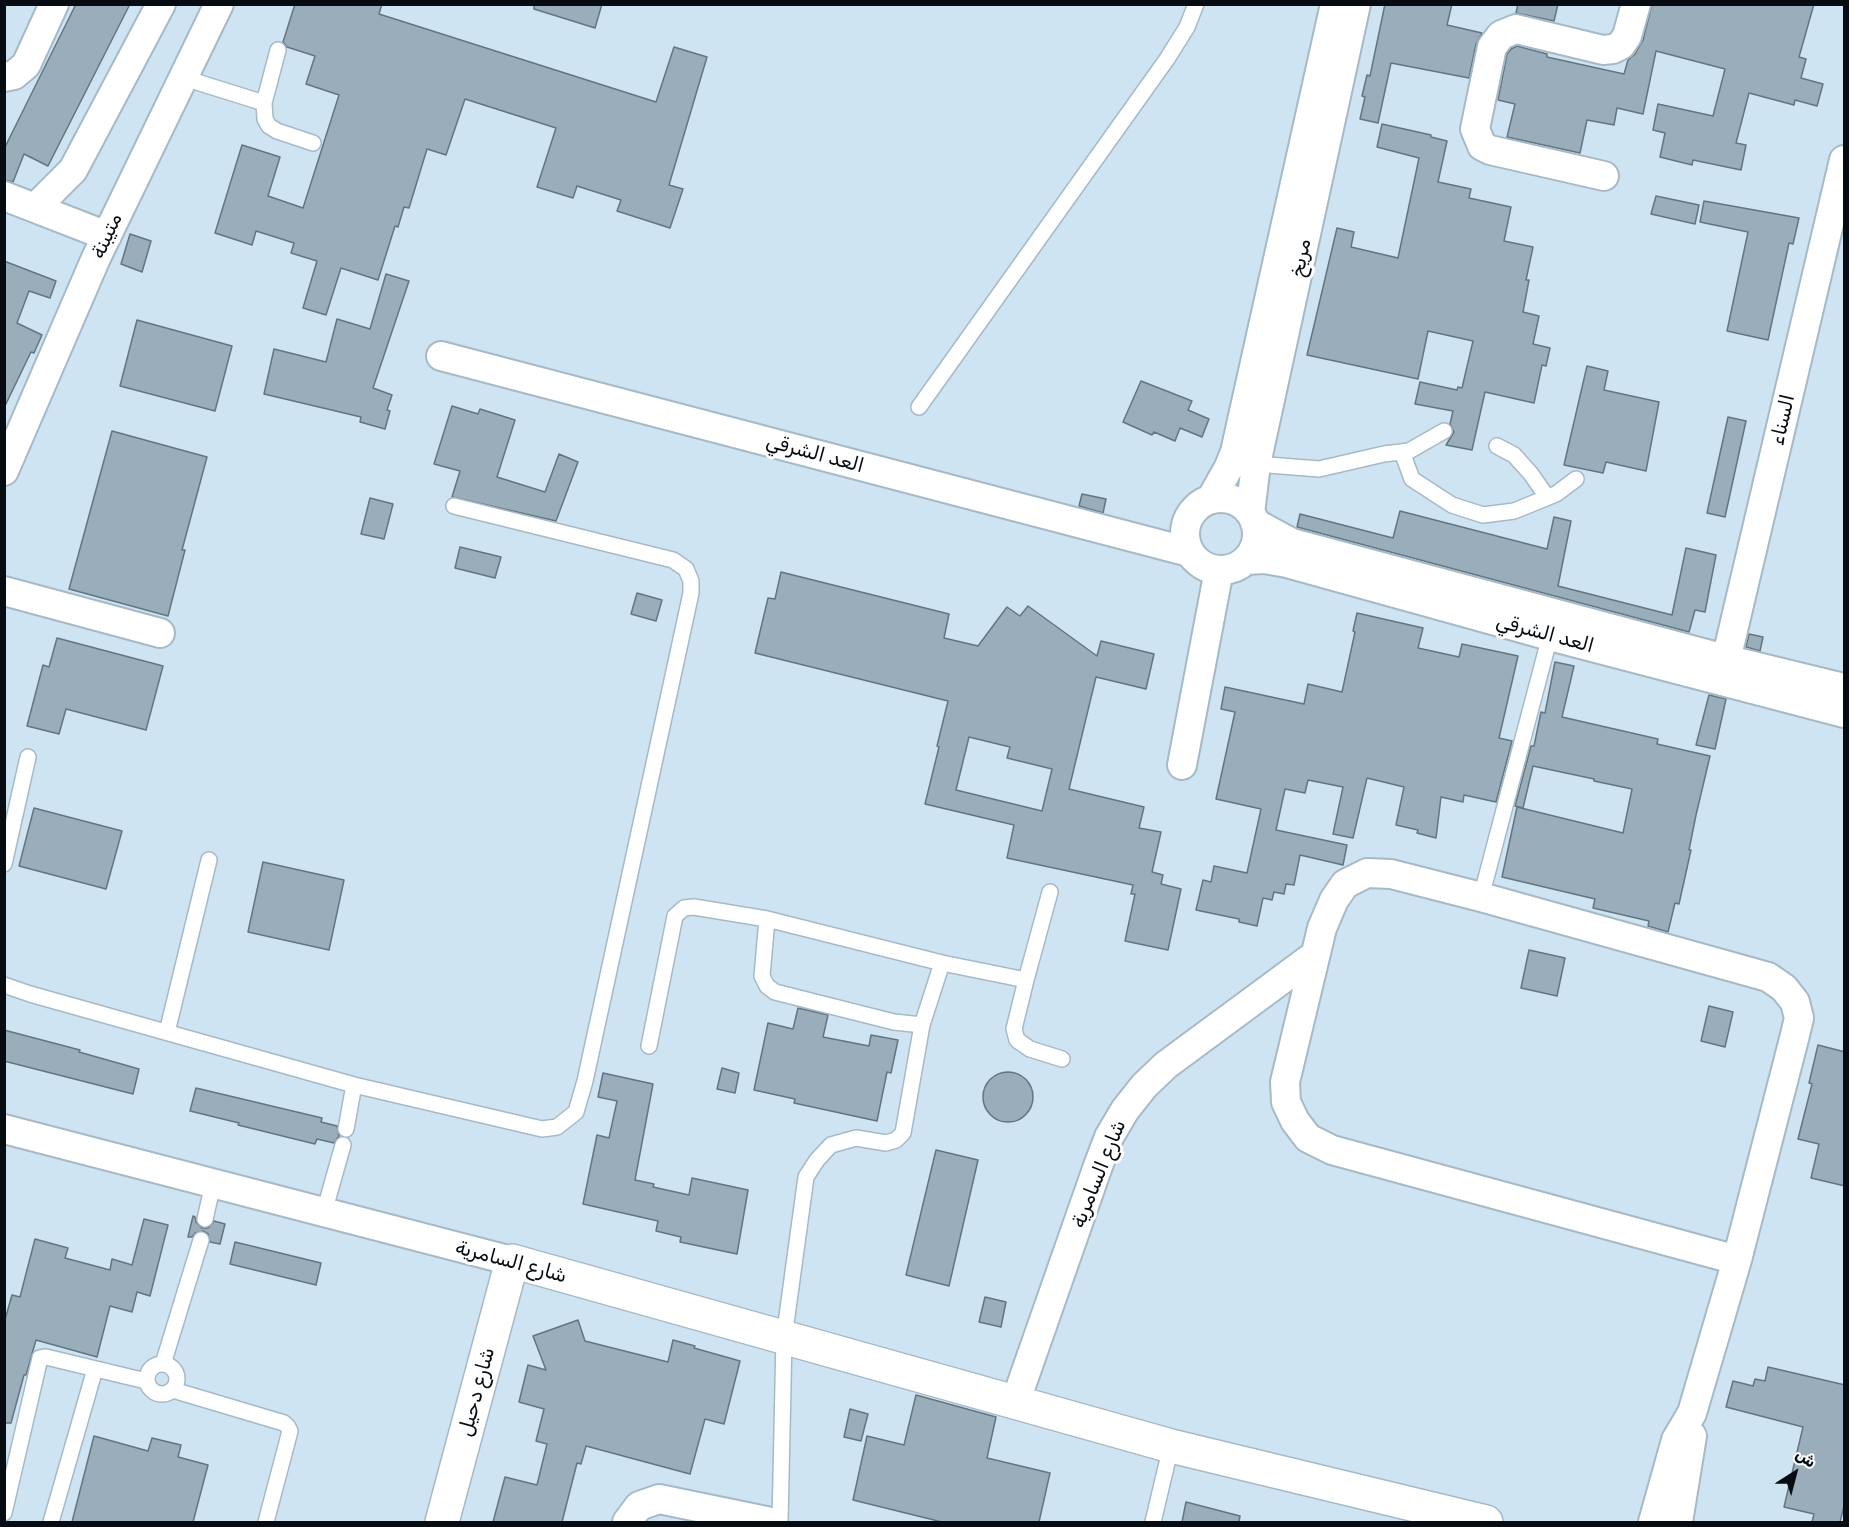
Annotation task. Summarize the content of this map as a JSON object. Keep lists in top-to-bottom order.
{
  "streets": {
    "street": [
      "متيبنة",
      "مريخ",
      "السناء",
      "العد الشرقي",
      "شارع السامرية",
      "شارع دحيل"
    ]
  },
  "crossings": [
    ["مريخ", "العد الشرقي"],
    ["السناء", "العد الشرقي"],
    ["شارع السامرية", "شارع دحيل"]
  ],
  "north": "top right"
}
